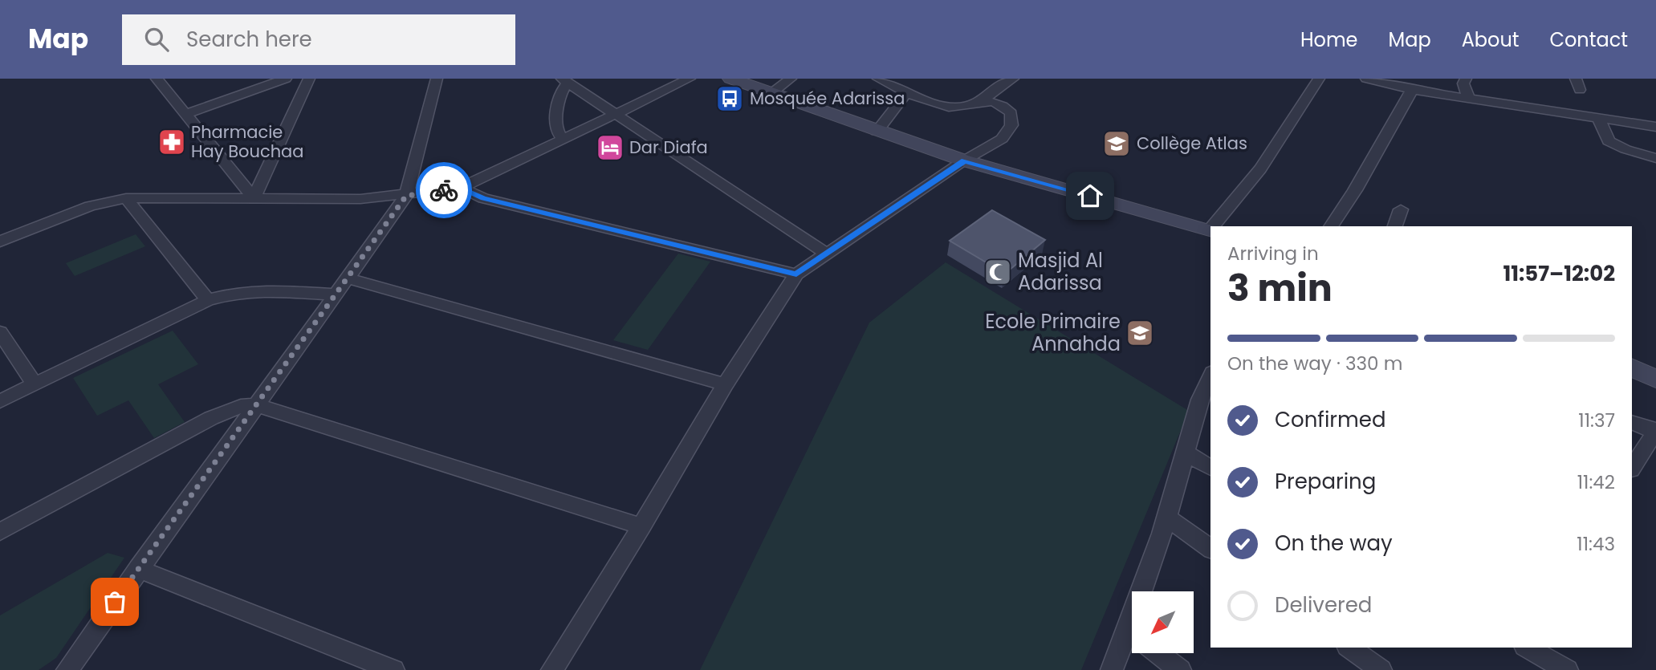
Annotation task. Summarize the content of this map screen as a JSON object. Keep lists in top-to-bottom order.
{
  "places": {
    "bus stop": ["Mosquée Adarissa"],
    "pharmacy": ["Pharmacie Hay Bouchaa"],
    "school or university": ["Collège Atlas", "Ecole Primaire Annahda"],
    "hotel": ["Dar Diafa"],
    "mosque": ["Masjid Al Adarissa"]
  },
  "north": "bottom left",
  "page": {
    "header": "Map",
    "search": "Search here",
    "nav": [
      "Home",
      "Map",
      "About",
      "Contact"
    ],
    "heading": ["3 min", "Arriving in", "11:57–12:02"],
    "bar": "On the way · 330 m",
    "list": [
      ["Confirmed", "11:37"],
      ["Preparing", "11:42"],
      ["On the way", "11:43"],
      "Delivered"
    ]
  }
}
